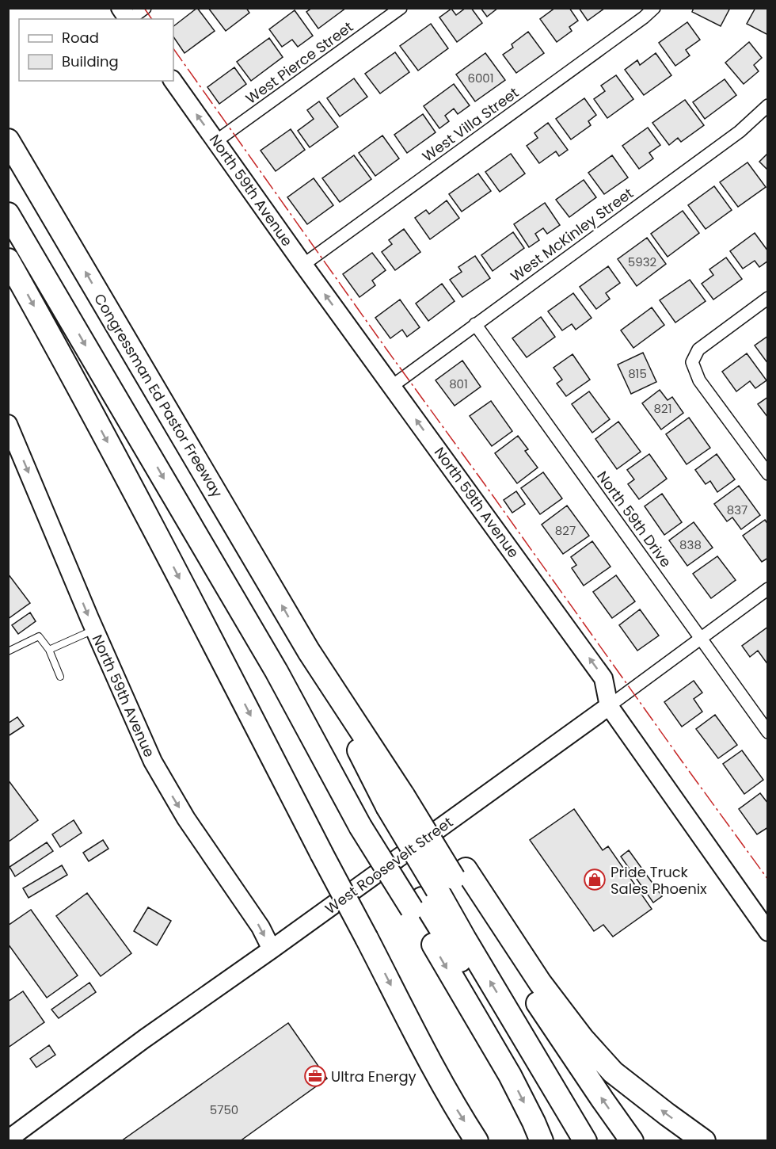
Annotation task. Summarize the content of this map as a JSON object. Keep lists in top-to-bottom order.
{
  "streets": {
    "highway": ["Congressman Ed Pastor Freeway"],
    "main road": ["North 59th Avenue", "West Roosevelt Street"],
    "street": [
      "West Pierce Street",
      "West Villa Street",
      "West McKinley Street",
      "North 59th Drive"
    ]
  },
  "crossings": [
    ["West Pierce Street", "North 59th Avenue"],
    ["West Villa Street", "North 59th Avenue"],
    ["North 59th Avenue", "West McKinley Street"],
    ["North 59th Avenue", "West Roosevelt Street"],
    ["West McKinley Street", "North 59th Drive"],
    ["North 59th Drive", "West Roosevelt Street"]
  ],
  "places": {
    "shop": ["Pride Truck Sales Phoenix"],
    "office": ["Ultra Energy"]
  },
  "house_numbers": [
    "6001",
    "5932",
    "815",
    "801",
    "821",
    "837",
    "827",
    "838",
    "5750"
  ],
  "legend": ["Road", "Building"]
}
